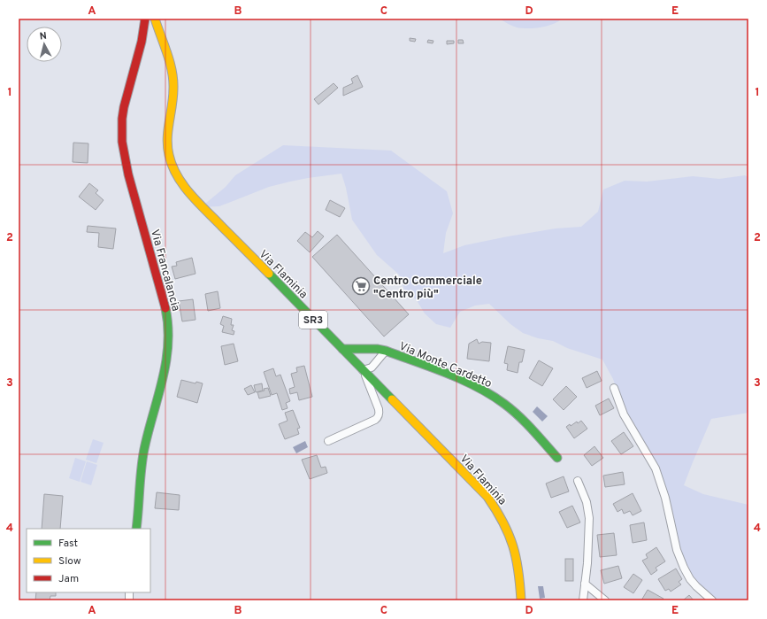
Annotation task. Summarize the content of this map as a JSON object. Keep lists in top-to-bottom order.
{
  "streets": {
    "street": [
      "Via Francalancia",
      "Via Flaminia",
      "SR3",
      "Via Monte Cardetto"
    ]
  },
  "crossings": [
    ["Via Flaminia", "Via Monte Cardetto"]
  ],
  "places": {
    "supermarket": ["Centro Commerciale \"Centro più\""]
  },
  "legend": ["Fast", "Slow", "Jam"],
  "north": "top",
  "grid": {
    "columns": [
      "A",
      "B",
      "C",
      "D",
      "E"
    ],
    "rows": [
      "1",
      "2",
      "3",
      "4"
    ]
  }
}
